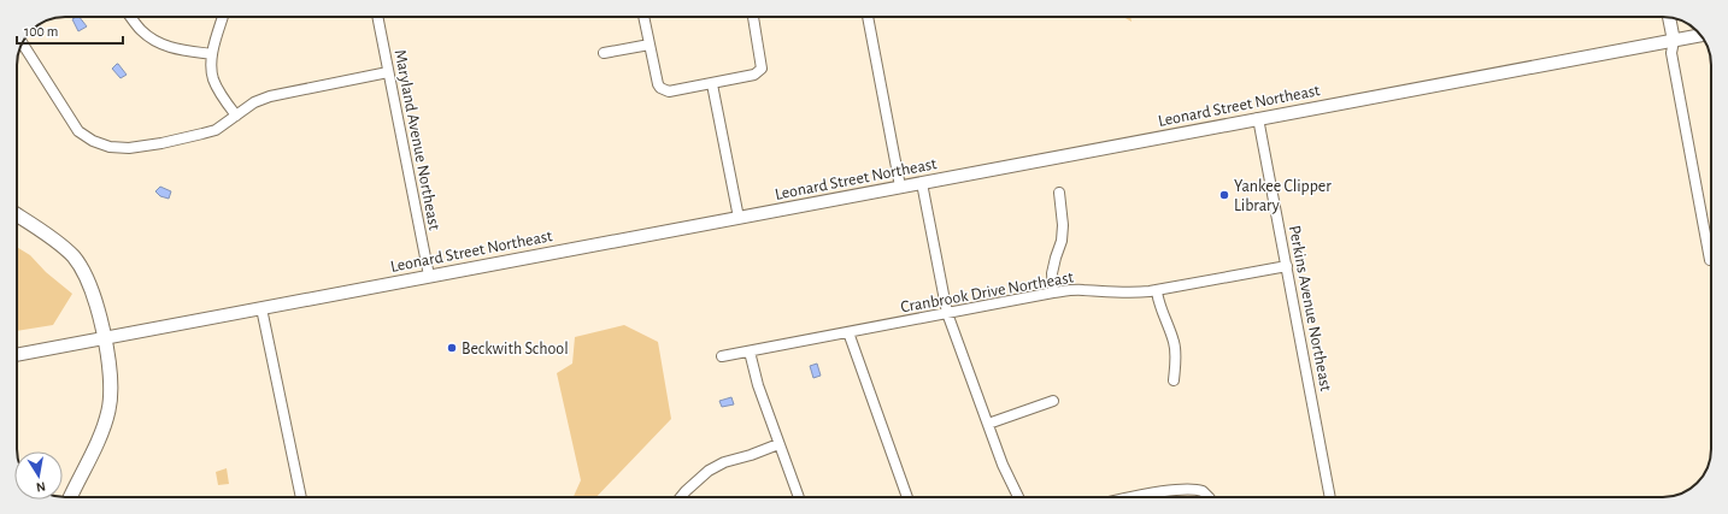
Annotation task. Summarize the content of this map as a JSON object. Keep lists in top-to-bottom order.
{
  "streets": {
    "main road": ["Leonard Street Northeast"],
    "street": ["Maryland Avenue Northeast", "Cranbrook Drive Northeast", "Perkins Avenue Northeast"]
  },
  "crossings": [
    ["Leonard Street Northeast", "Maryland Avenue Northeast"],
    ["Leonard Street Northeast", "Perkins Avenue Northeast"],
    ["Cranbrook Drive Northeast", "Perkins Avenue Northeast"]
  ],
  "places": ["Yankee Clipper Library", "Beckwith School"],
  "scale_bar": "100 m",
  "north": "bottom"
}
